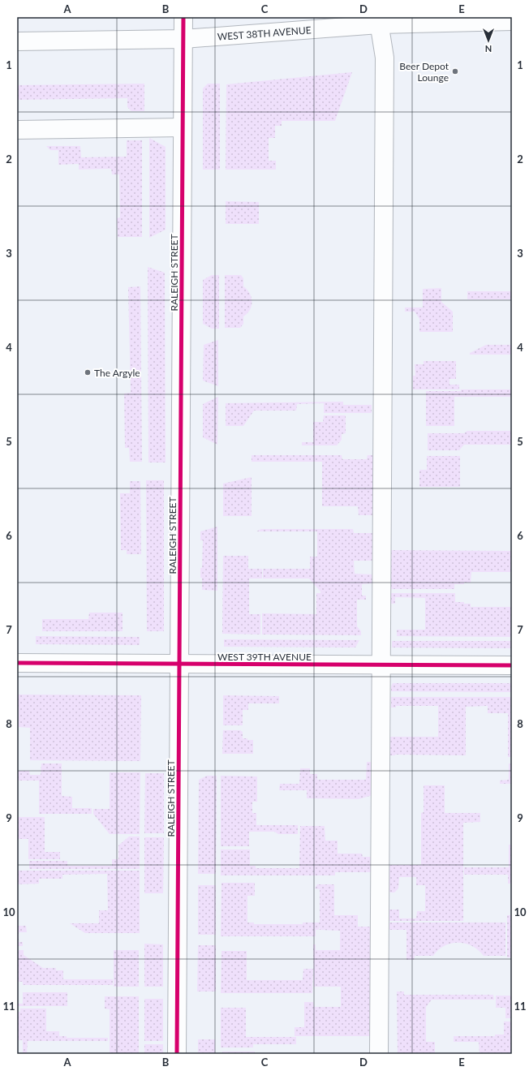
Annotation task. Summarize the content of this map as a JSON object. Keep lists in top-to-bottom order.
{
  "streets": {
    "street": ["WEST 38TH AVENUE", "RALEIGH STREET", "WEST 39TH AVENUE"]
  },
  "crossings": [
    ["WEST 38TH AVENUE", "RALEIGH STREET"],
    ["RALEIGH STREET", "WEST 39TH AVENUE"]
  ],
  "places": ["Beer Depot Lounge", "The Argyle"],
  "north": "bottom",
  "grid": {
    "columns": [
      "A",
      "B",
      "C",
      "D",
      "E"
    ],
    "rows": [
      "1",
      "2",
      "3",
      "4",
      "5",
      "6",
      "7",
      "8",
      "9",
      "10",
      "11"
    ]
  }
}
